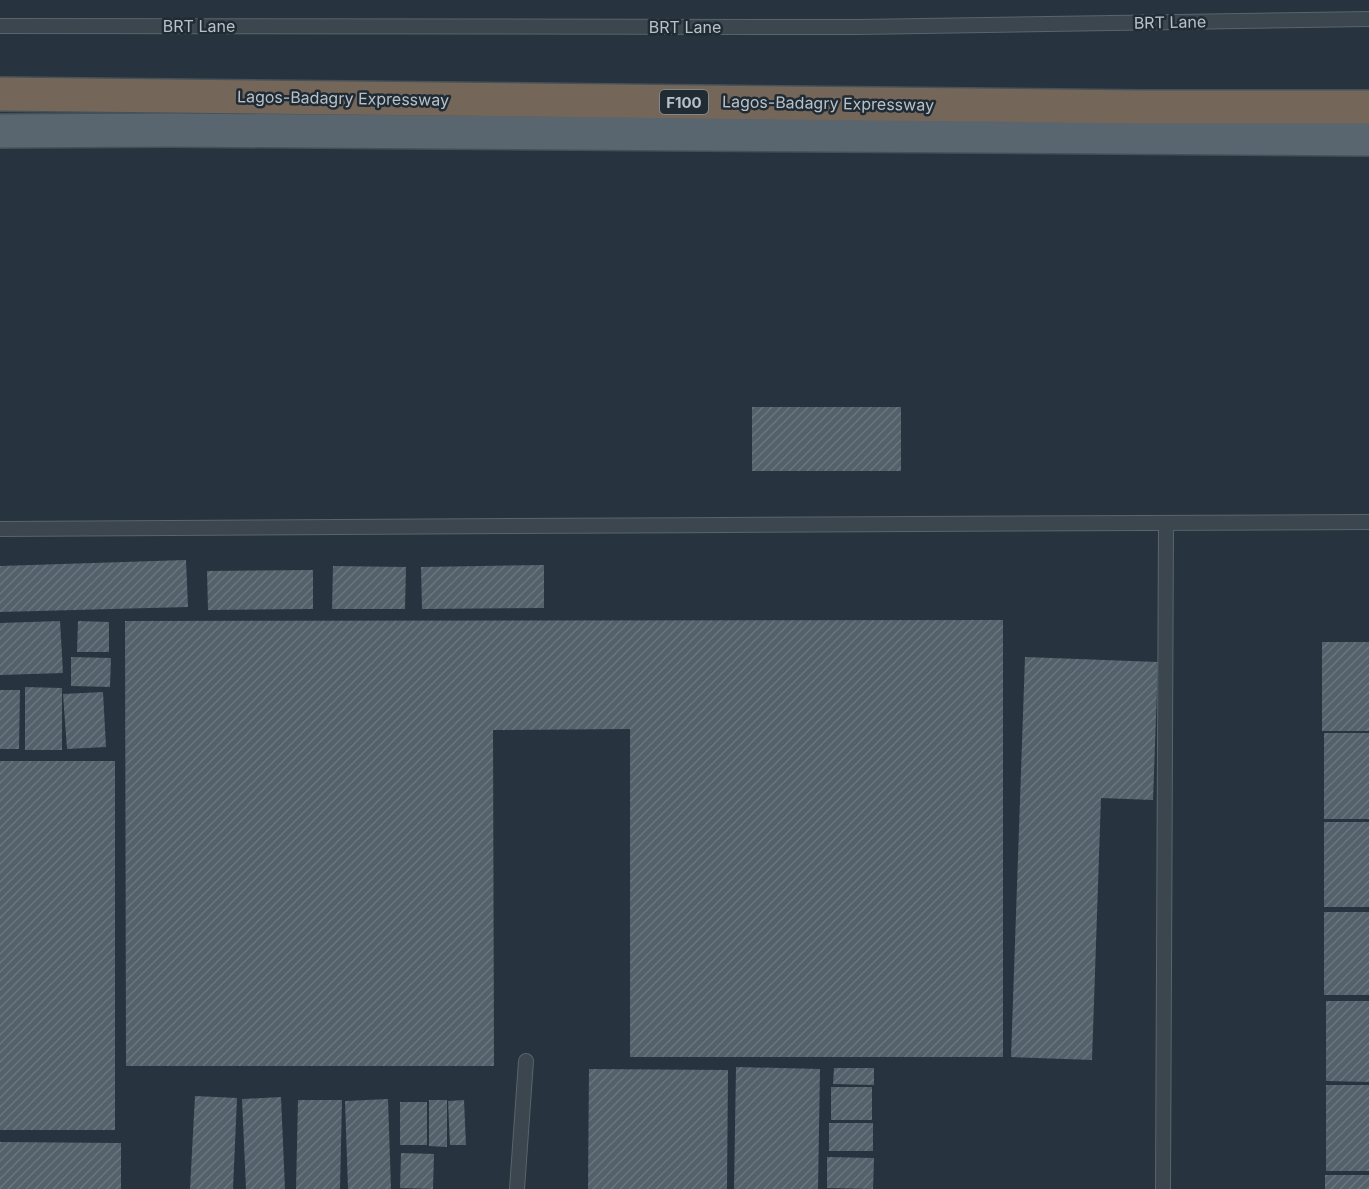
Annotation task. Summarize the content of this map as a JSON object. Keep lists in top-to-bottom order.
{
  "streets": {
    "highway": ["Lagos-Badagry Expressway", "F100"],
    "lane": ["BRT Lane"]
  }
}
